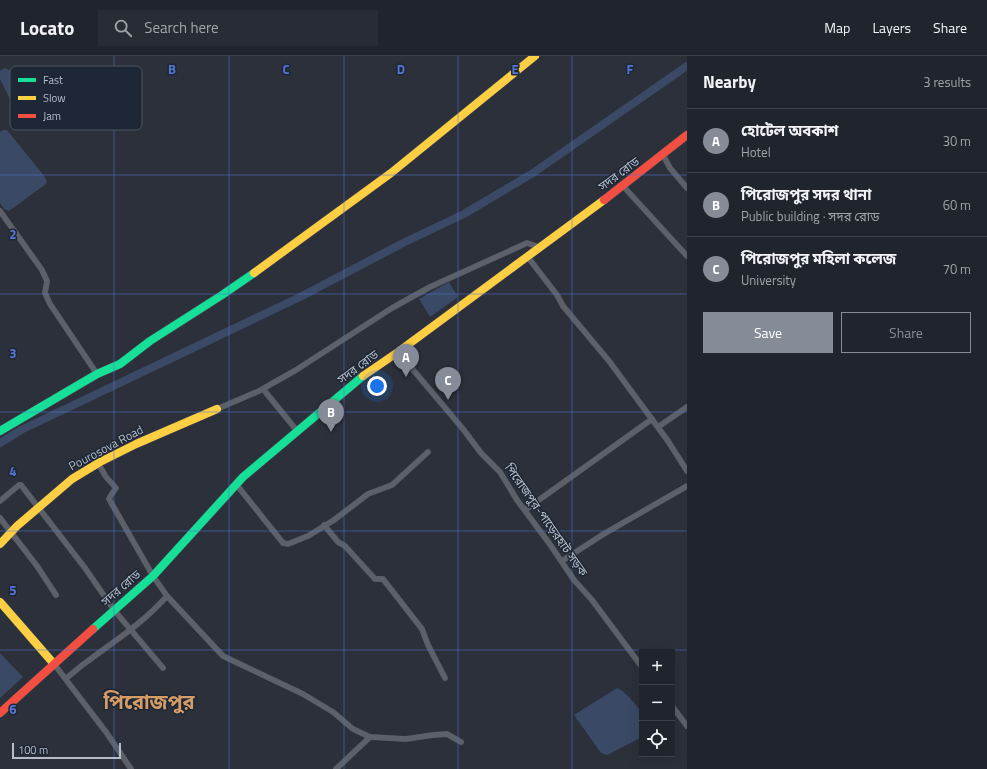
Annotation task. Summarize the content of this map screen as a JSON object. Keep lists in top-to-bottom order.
{
  "streets": {
    "street": ["সদর রোড", "Pourosova Road", "পিরোজপুর-পাড়েরহাট সড়ক"]
  },
  "crossings": [
    ["সদর রোড", "পিরোজপুর-পাড়েরহাট সড়ক"]
  ],
  "districts": ["পিরোজপুর"],
  "legend": ["Fast", "Slow", "Jam"],
  "scale_bar": "100 m",
  "page": {
    "header": "Locato",
    "search": "Search here",
    "nav": ["Map", "Layers", "Share"],
    "heading": ["Nearby", "3 results"],
    "list": [
      {
        "mark": "A",
        "name": "হোটেল অবকাশ",
        "note": "Hotel",
        "value": "30 m"
      },
      {
        "mark": "B",
        "name": "পিরোজপুর সদর থানা",
        "note": "Public building · সদর রোড",
        "value": "60 m"
      },
      {
        "mark": "C",
        "name": "পিরোজপুর মহিলা কলেজ",
        "note": "University",
        "value": "70 m"
      }
    ],
    "buttons": ["Save", "Share"],
    "pins": ["A", "C", "B"],
    "map_buttons": ["+", "−"],
    "scale": "100 m"
  },
  "grid": {
    "columns": [
      "B",
      "C",
      "D",
      "E",
      "F"
    ],
    "rows": [
      "2",
      "3",
      "4",
      "5",
      "6"
    ]
  }
}
